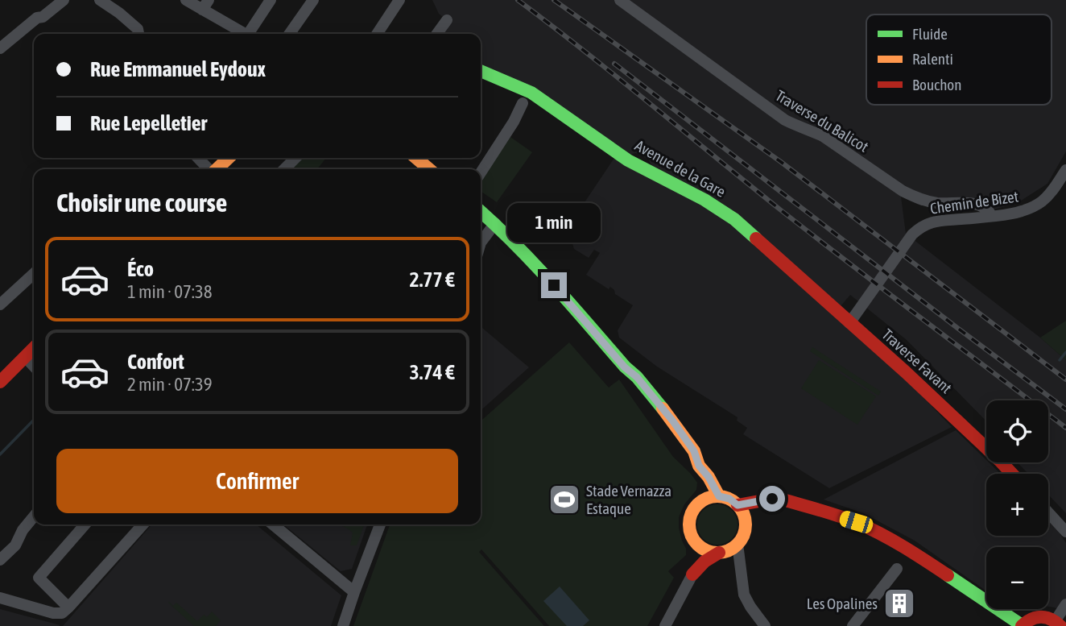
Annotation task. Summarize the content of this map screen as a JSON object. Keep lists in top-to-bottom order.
{
  "streets": {
    "street": [
      "Traverse du Balicot",
      "Avenue de la Gare",
      "Chemin de Bizet",
      "Traverse Favant"
    ]
  },
  "crossings": [
    ["Traverse du Balicot", "Chemin de Bizet"],
    ["Avenue de la Gare", "Chemin de Bizet"],
    ["Avenue de la Gare", "Traverse Favant"],
    ["Chemin de Bizet", "Traverse Favant"]
  ],
  "places": {
    "sports": ["Stade Vernazza Estaque"],
    "building": ["Les Opalines"]
  },
  "legend": ["Fluide", "Ralenti", "Bouchon"],
  "page": {
    "banner": ["Rue Emmanuel Eydoux", "Rue Lepelletier"],
    "heading": "Choisir une course",
    "bubble": "1 min",
    "list": [
      {
        "name": "Éco",
        "note": "1 min · 07:38",
        "value": "2.77 €"
      },
      {
        "name": "Confort",
        "note": "2 min · 07:39",
        "value": "3.74 €"
      }
    ],
    "map_buttons": ["+", "−"],
    "buttons": "Confirmer"
  }
}
